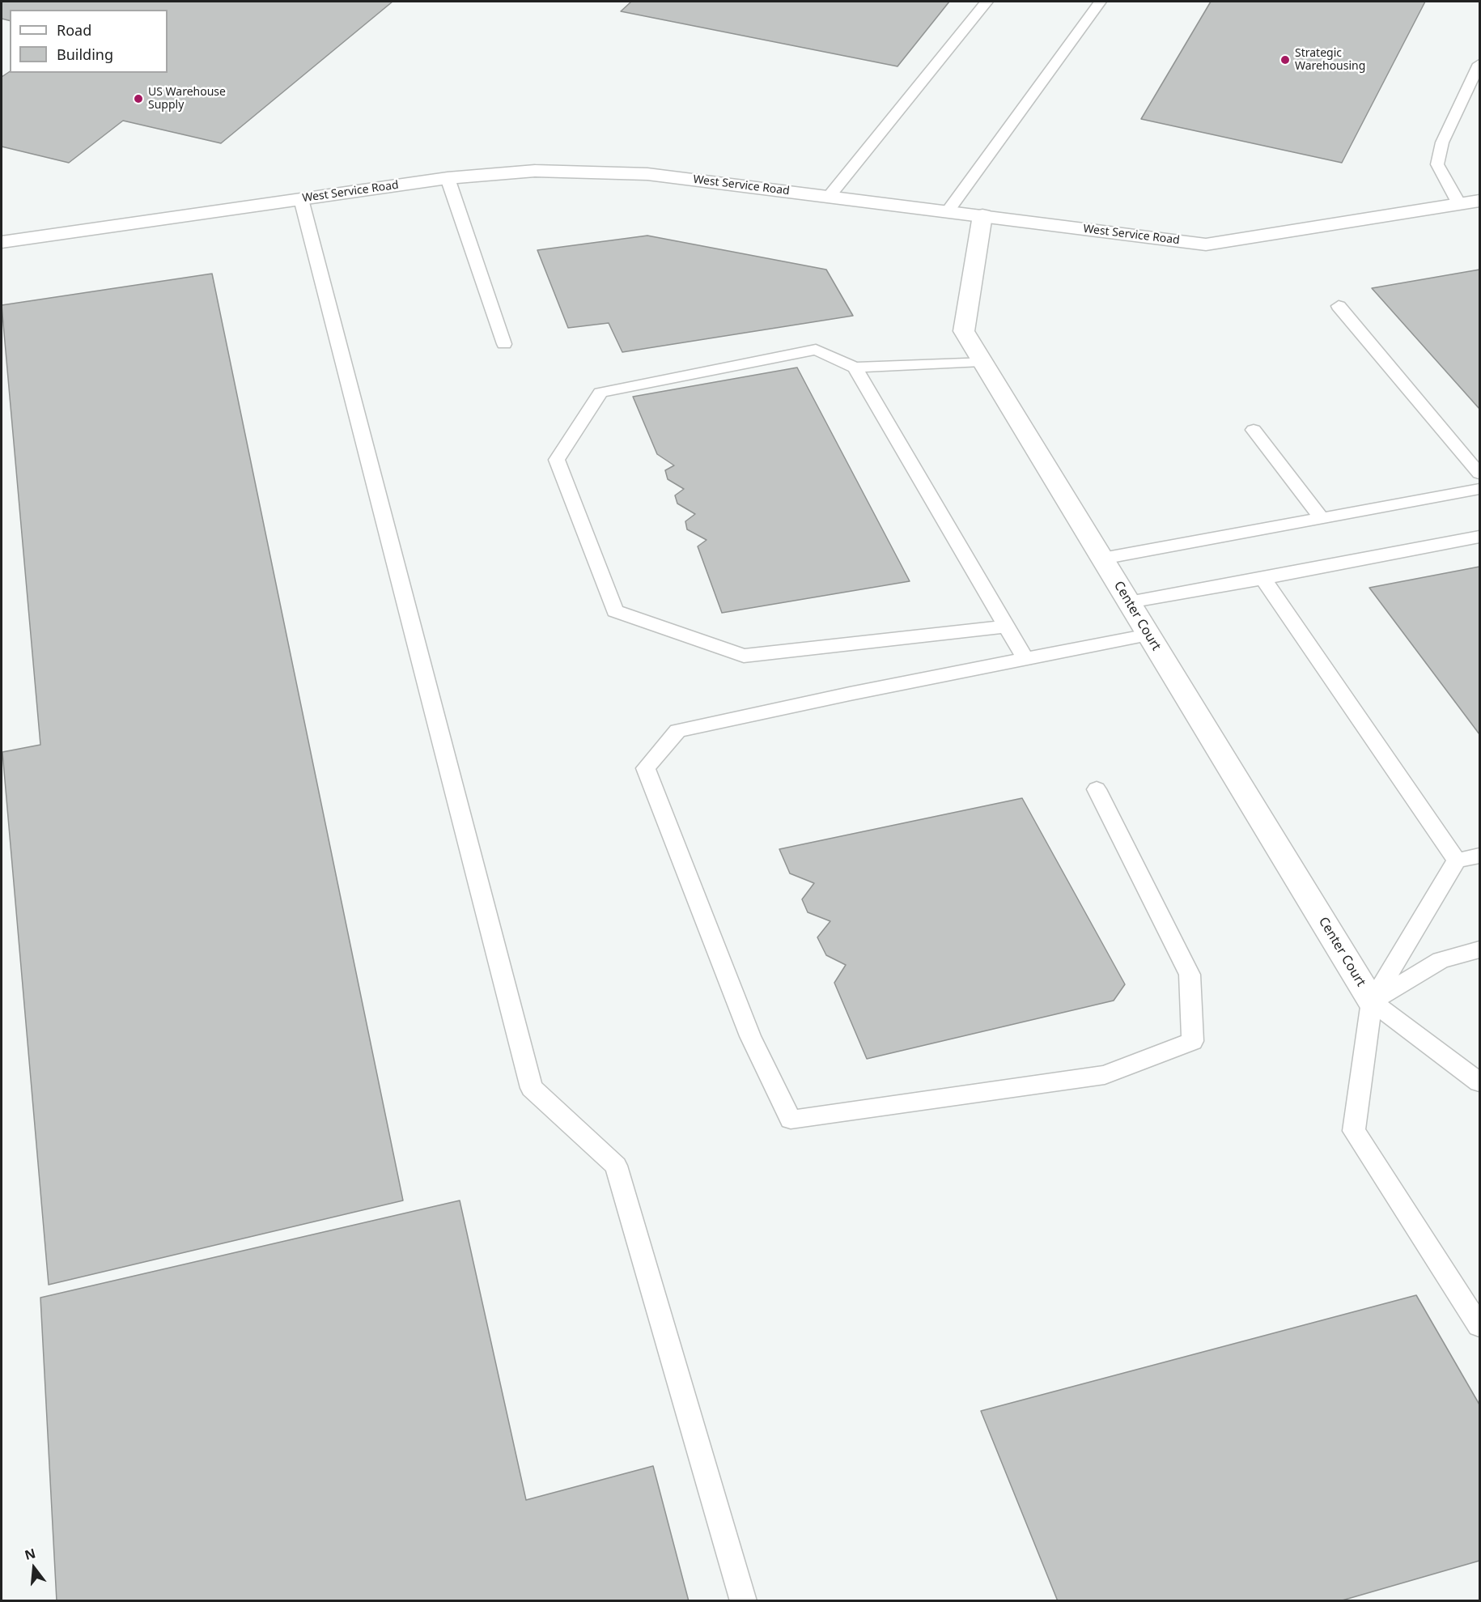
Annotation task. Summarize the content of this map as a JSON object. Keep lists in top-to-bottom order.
{
  "streets": {
    "street": ["West Service Road", "Center Court"]
  },
  "crossings": [
    ["West Service Road", "Center Court"]
  ],
  "places": ["Strategic Warehousing", "US Warehouse Supply"],
  "legend": ["Road", "Building"],
  "north": "top"
}
